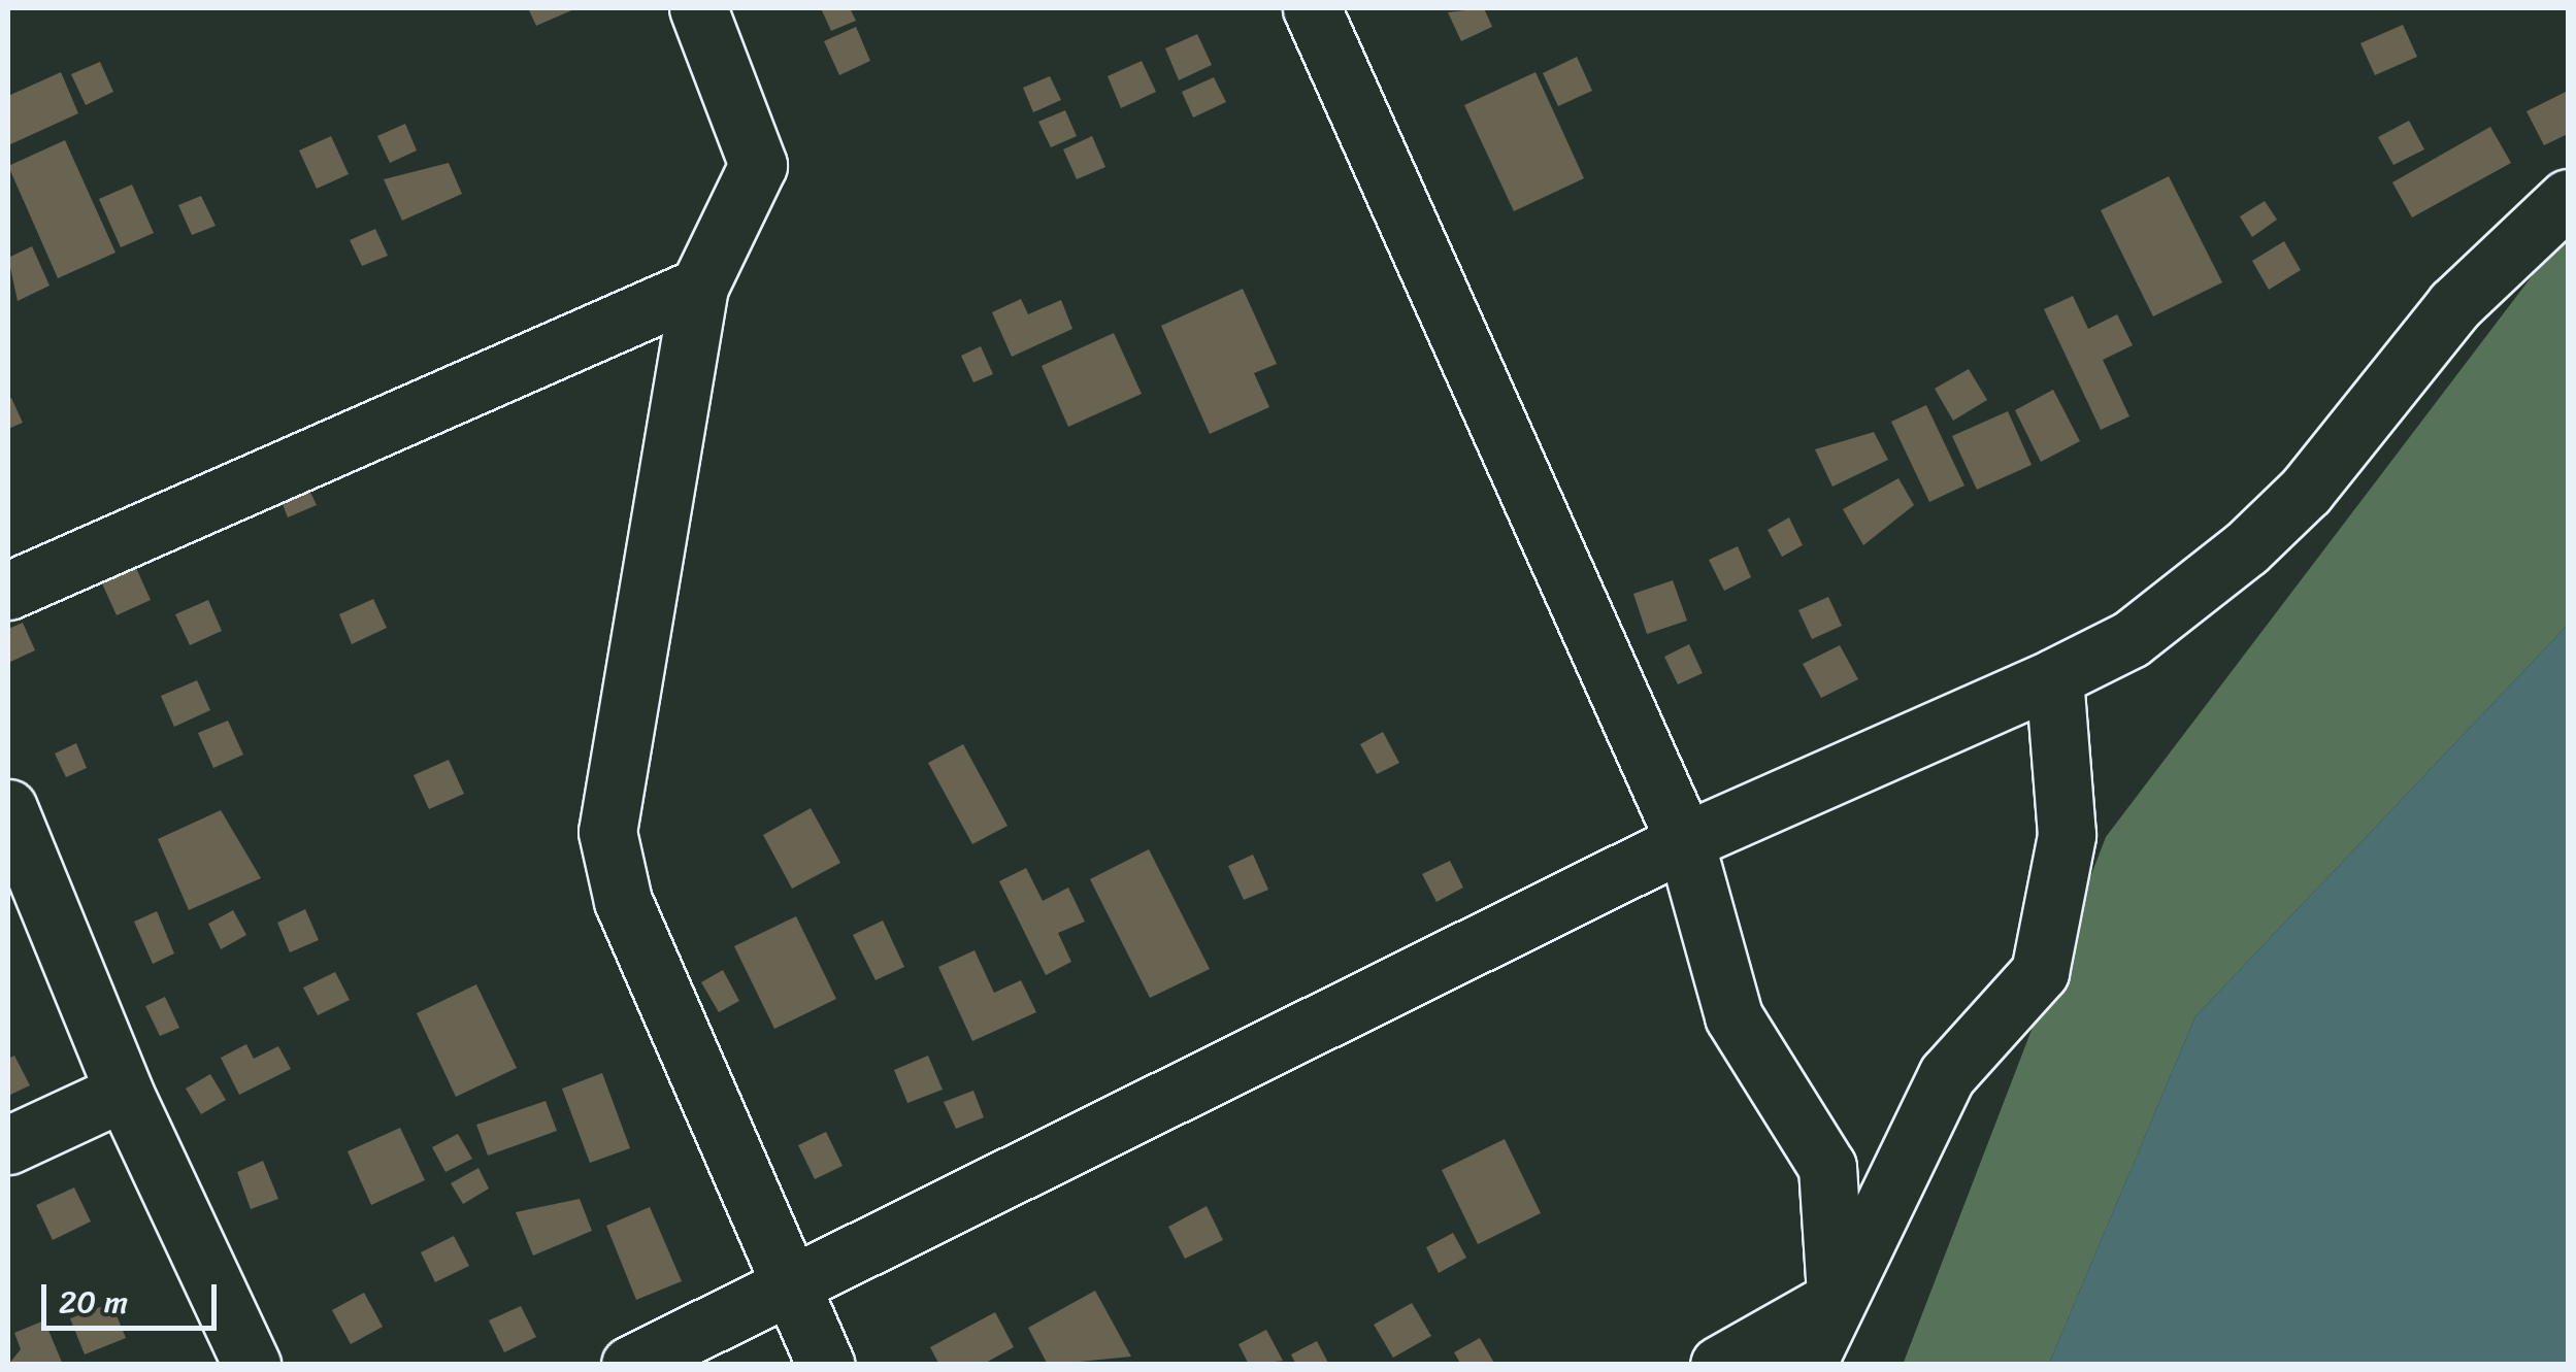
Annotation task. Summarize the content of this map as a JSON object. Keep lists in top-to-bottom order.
{
  "scale_bar": "20 m"
}
